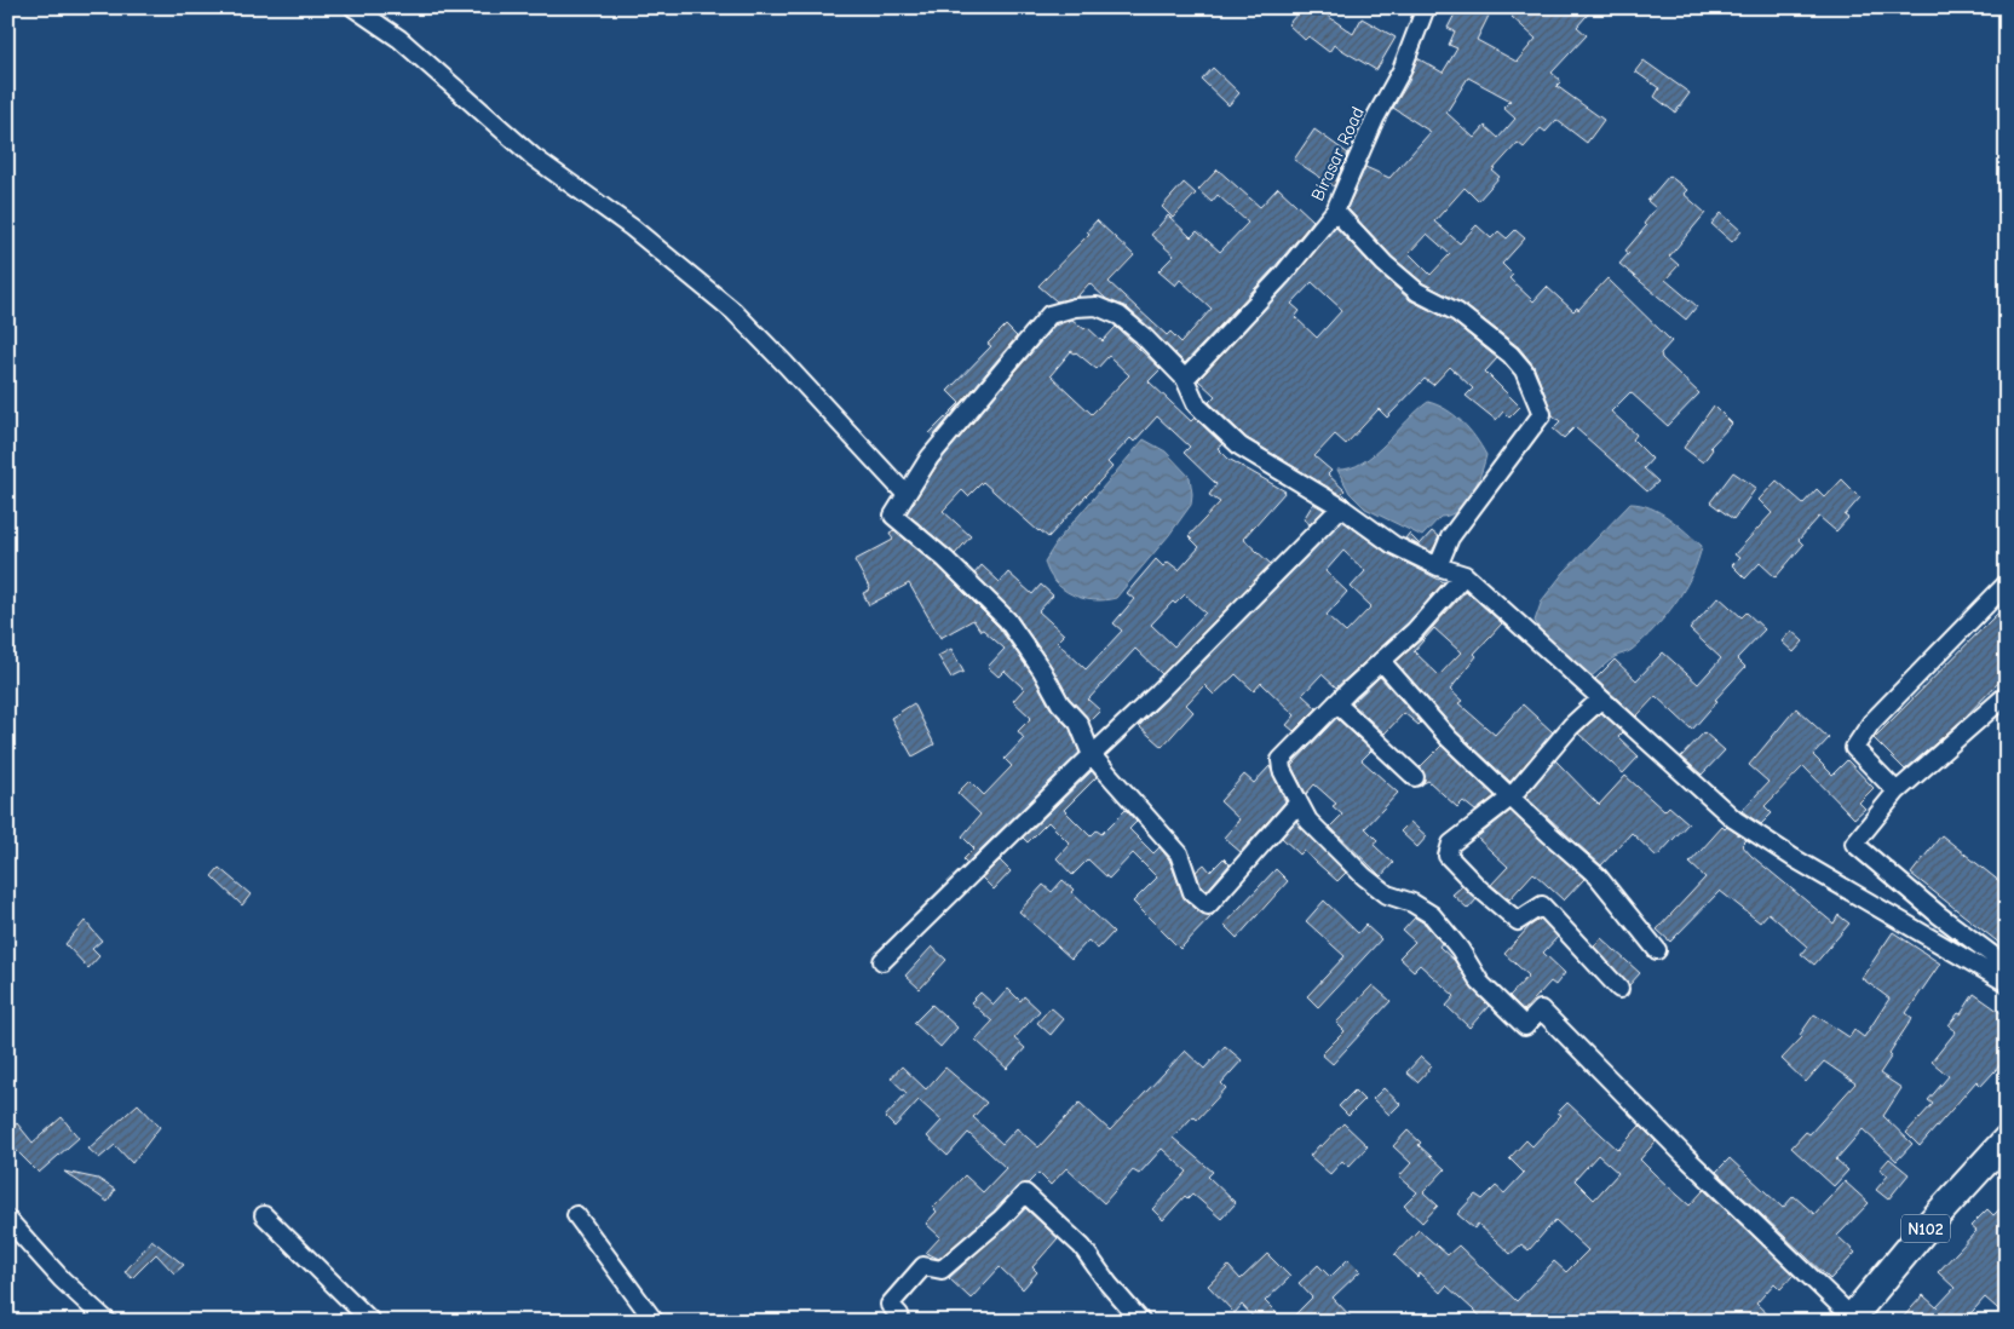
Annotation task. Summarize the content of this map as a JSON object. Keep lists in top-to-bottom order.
{
  "streets": {
    "highway": ["N102"],
    "street": ["Birasar Road"]
  }
}
